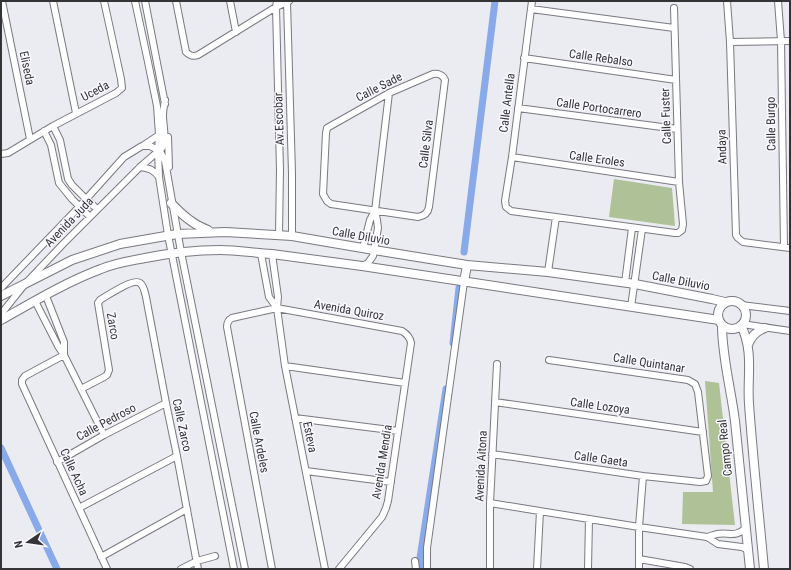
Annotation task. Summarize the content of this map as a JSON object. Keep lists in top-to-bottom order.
{
  "streets": {
    "street": [
      "Calle Rebalso",
      "Eliseda",
      "Calle Sade",
      "Uceda",
      "Calle Antella",
      "Calle Portocarrero",
      "Calle Fuster",
      "Av Escobar",
      "Calle Burgo",
      "Calle Silva",
      "Andaya",
      "Calle Eroles",
      "Avenida Juda",
      "Calle Diluvio",
      "Avenida Quiroz",
      "Zarco",
      "Calle Quintanar",
      "Calle Lozoya",
      "Calle Pedroso",
      "Calle Zarco",
      "Esteva",
      "Calle Ardeles",
      "Campo Real",
      "Calle Gaeta",
      "Avenida Mendia",
      "Avenida Aitona",
      "Calle Acha"
    ]
  },
  "crossings": [
    ["Calle Rebalso", "Calle Antella"],
    ["Calle Rebalso", "Calle Fuster"],
    ["Eliseda", "Uceda"],
    ["Calle Sade", "Calle Silva"],
    ["Calle Antella", "Calle Portocarrero"],
    ["Calle Antella", "Calle Eroles"],
    ["Calle Portocarrero", "Calle Fuster"],
    ["Calle Fuster", "Calle Eroles"],
    ["Av Escobar", "Calle Diluvio"],
    ["Calle Burgo", "Andaya"],
    ["Avenida Juda", "Calle Diluvio"],
    ["Calle Diluvio", "Campo Real"],
    ["Avenida Quiroz", "Esteva"],
    ["Avenida Quiroz", "Calle Ardeles"],
    ["Avenida Quiroz", "Avenida Mendia"],
    ["Zarco", "Calle Zarco"],
    ["Calle Quintanar", "Calle Lozoya"],
    ["Calle Quintanar", "Calle Gaeta"],
    ["Calle Lozoya", "Avenida Aitona"],
    ["Calle Pedroso", "Calle Zarco"],
    ["Calle Pedroso", "Calle Acha"],
    ["Esteva", "Calle Ardeles"],
    ["Calle Gaeta", "Avenida Aitona"]
  ],
  "north": "left"
}
